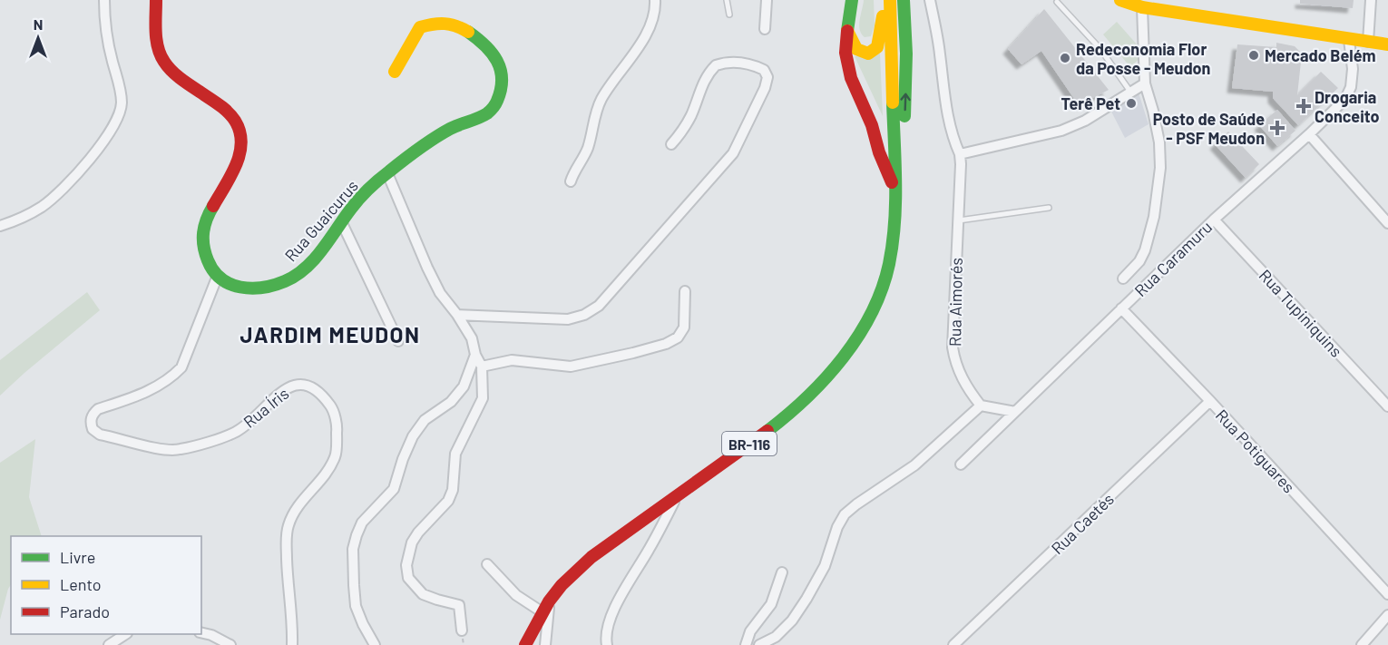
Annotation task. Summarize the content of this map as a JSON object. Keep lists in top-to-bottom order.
{
  "streets": {
    "main road": ["Rua Guaicurus", "BR-116"],
    "street": [
      "Rua Caramuru",
      "Rua Aimorés",
      "Rua Tupiniquins",
      "Rua Íris",
      "Rua Potiguares",
      "Rua Caetés"
    ]
  },
  "crossings": [
    ["Rua Guaicurus", "Rua Íris"],
    ["Rua Caramuru", "Rua Tupiniquins"],
    ["Rua Caramuru", "Rua Potiguares"],
    ["Rua Potiguares", "Rua Caetés"]
  ],
  "districts": ["JARDIM MEUDON"],
  "places": {
    "other": ["Mercado Belém", "Redeconomia Flor da Posse - Meudon", "Terê Pet"],
    "health": ["Drogaria Conceito", "Posto de Saúde - PSF Meudon"]
  },
  "legend": ["Livre", "Lento", "Parado"],
  "north": "top"
}
